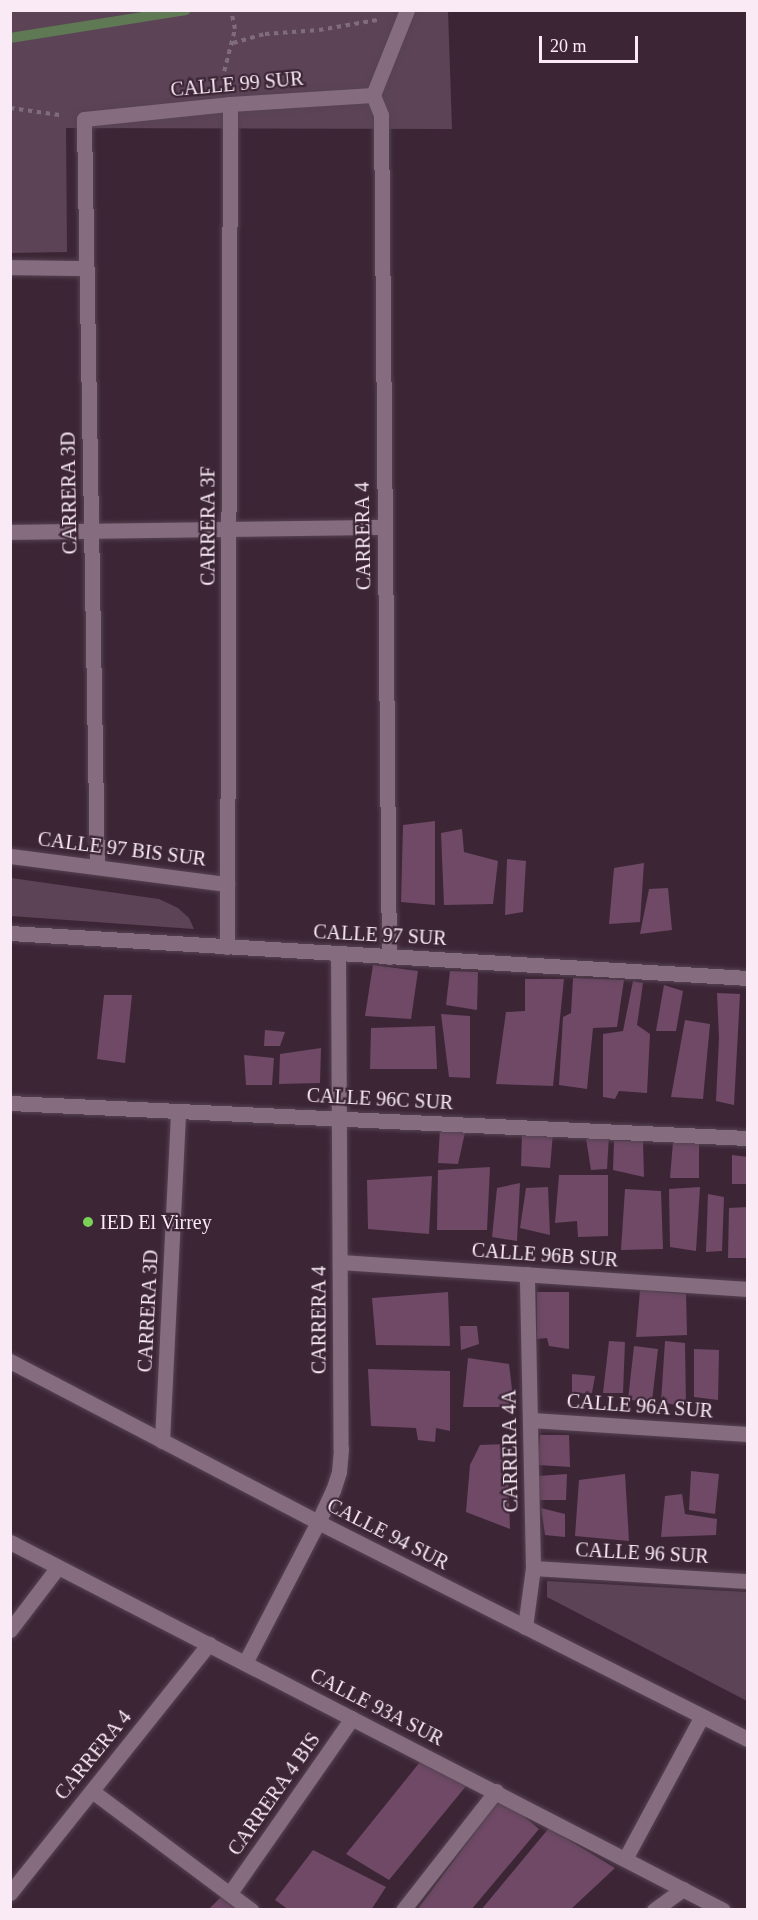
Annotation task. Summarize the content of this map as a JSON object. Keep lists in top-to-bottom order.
{
  "streets": {
    "street": [
      "CALLE 99 SUR",
      "CARRERA 3D",
      "CARRERA 3F",
      "CARRERA 4",
      "CALLE 97 BIS SUR",
      "CALLE 97 SUR",
      "CALLE 96C SUR",
      "CALLE 96B SUR",
      "CALLE 96A SUR",
      "CARRERA 4A",
      "CALLE 94 SUR",
      "CALLE 96 SUR",
      "CALLE 93A SUR",
      "CARRERA 4 BIS"
    ]
  },
  "crossings": [
    ["CALLE 99 SUR", "CARRERA 3D"],
    ["CALLE 99 SUR", "CARRERA 3F"],
    ["CALLE 99 SUR", "CARRERA 4"],
    ["CARRERA 3D", "CALLE 97 BIS SUR"],
    ["CARRERA 3D", "CALLE 96C SUR"],
    ["CARRERA 3D", "CALLE 94 SUR"],
    ["CARRERA 3F", "CALLE 97 BIS SUR"],
    ["CARRERA 3F", "CALLE 97 SUR"],
    ["CARRERA 4", "CALLE 97 SUR"],
    ["CARRERA 4", "CALLE 96C SUR"],
    ["CARRERA 4", "CALLE 96B SUR"],
    ["CARRERA 4", "CALLE 94 SUR"],
    ["CARRERA 4", "CALLE 93A SUR"],
    ["CALLE 96B SUR", "CARRERA 4A"],
    ["CALLE 96A SUR", "CARRERA 4A"],
    ["CARRERA 4A", "CALLE 94 SUR"],
    ["CARRERA 4A", "CALLE 96 SUR"],
    ["CALLE 93A SUR", "CARRERA 4 BIS"]
  ],
  "places": ["IED El Virrey"],
  "scale_bar": "20 m"
}
